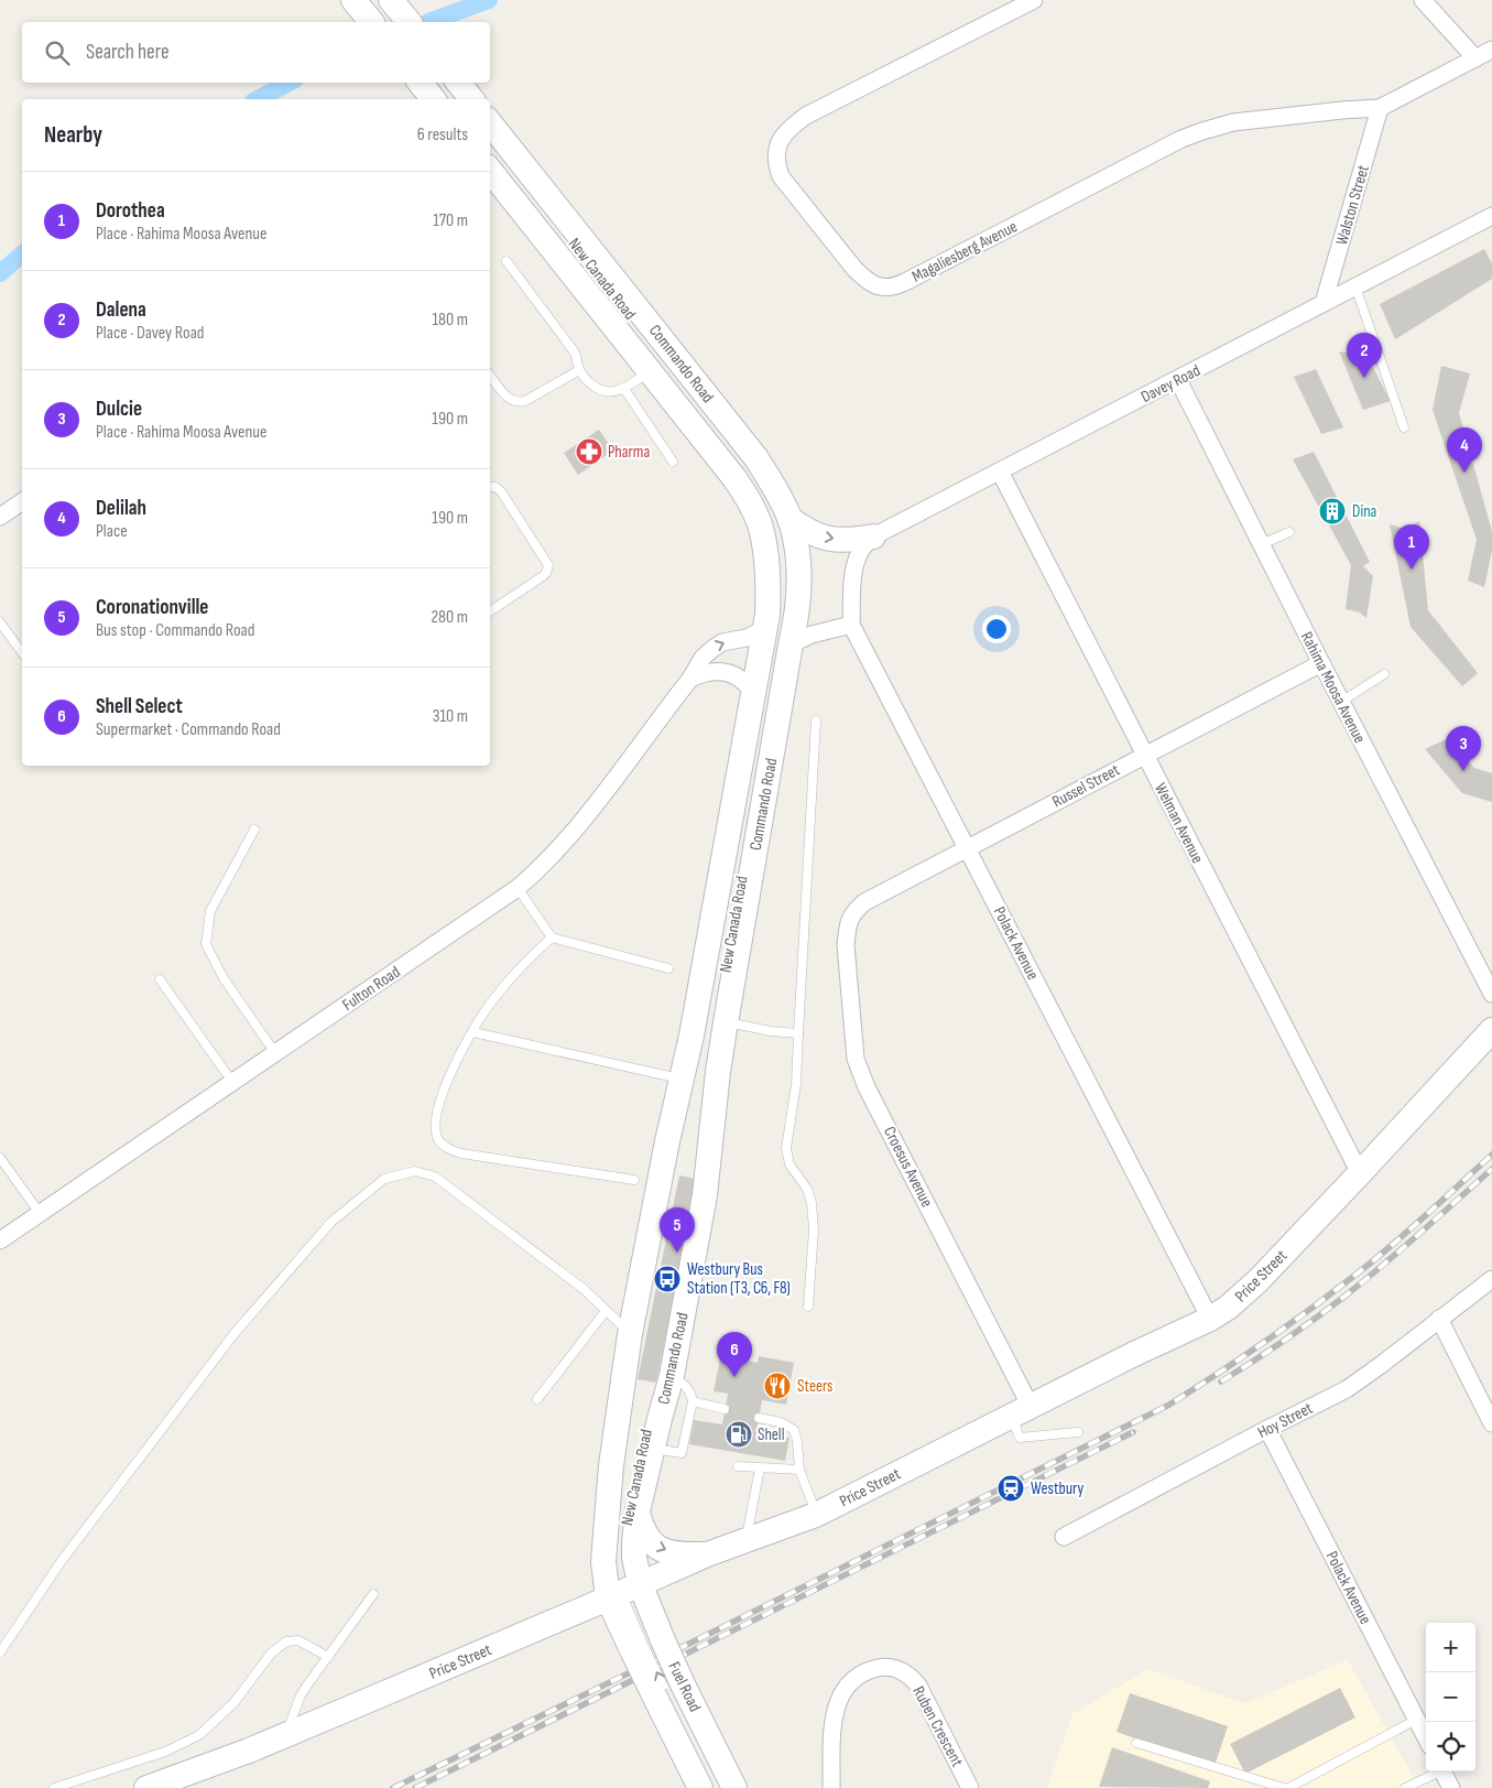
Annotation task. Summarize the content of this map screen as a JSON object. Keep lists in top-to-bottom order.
{
  "streets": {
    "main road": ["Commando Road", "Price Street", "Fuel Road"],
    "street": [
      "Walston Street",
      "Magaliesberg Avenue",
      "Davey Road",
      "Rahima Moosa Avenue",
      "Russel Street",
      "Welman Avenue",
      "Polack Avenue",
      "Fulton Road",
      "Croesus Avenue",
      "Hoy Street",
      "Ruben Crescent"
    ],
    "lane": ["New Canada Road"]
  },
  "crossings": [
    ["Walston Street", "Magaliesberg Avenue"],
    ["Walston Street", "Davey Road"],
    ["New Canada Road", "Commando Road"],
    ["New Canada Road", "Fulton Road"],
    ["Commando Road", "Fulton Road"],
    ["Commando Road", "Price Street"],
    ["Commando Road", "Fuel Road"],
    ["Davey Road", "Rahima Moosa Avenue"],
    ["Davey Road", "Welman Avenue"],
    ["Davey Road", "Polack Avenue"],
    ["Davey Road", "Fulton Road"],
    ["Rahima Moosa Avenue", "Russel Street"],
    ["Russel Street", "Welman Avenue"],
    ["Russel Street", "Polack Avenue"],
    ["Russel Street", "Croesus Avenue"],
    ["Welman Avenue", "Price Street"],
    ["Polack Avenue", "Fulton Road"],
    ["Polack Avenue", "Price Street"],
    ["Polack Avenue", "Hoy Street"],
    ["Croesus Avenue", "Price Street"],
    ["Price Street", "Fuel Road"]
  ],
  "places": {
    "pharmacy": ["Pharma"],
    "building": ["Dina"],
    "bus stop": ["Westbury Bus Station (T3, C6, F8)"],
    "restaurant": ["Steers"],
    "fuel station": ["Shell"],
    "station": ["Westbury"]
  },
  "page": {
    "search": "Search here",
    "heading": ["Nearby", "6 results"],
    "list": [
      {
        "mark": "1",
        "name": "Dorothea",
        "note": "Place · Rahima Moosa Avenue",
        "value": "170 m"
      },
      {
        "mark": "2",
        "name": "Dalena",
        "note": "Place · Davey Road",
        "value": "180 m"
      },
      {
        "mark": "3",
        "name": "Dulcie",
        "note": "Place · Rahima Moosa Avenue",
        "value": "190 m"
      },
      {
        "mark": "4",
        "name": "Delilah",
        "note": "Place",
        "value": "190 m"
      },
      {
        "mark": "5",
        "name": "Coronationville",
        "note": "Bus stop · Commando Road",
        "value": "280 m"
      },
      {
        "mark": "6",
        "name": "Shell Select",
        "note": "Supermarket · Commando Road",
        "value": "310 m"
      }
    ],
    "pins": [
      "2",
      "4",
      "1",
      "3",
      "5",
      "6"
    ],
    "map_buttons": ["+", "−"]
  }
}
